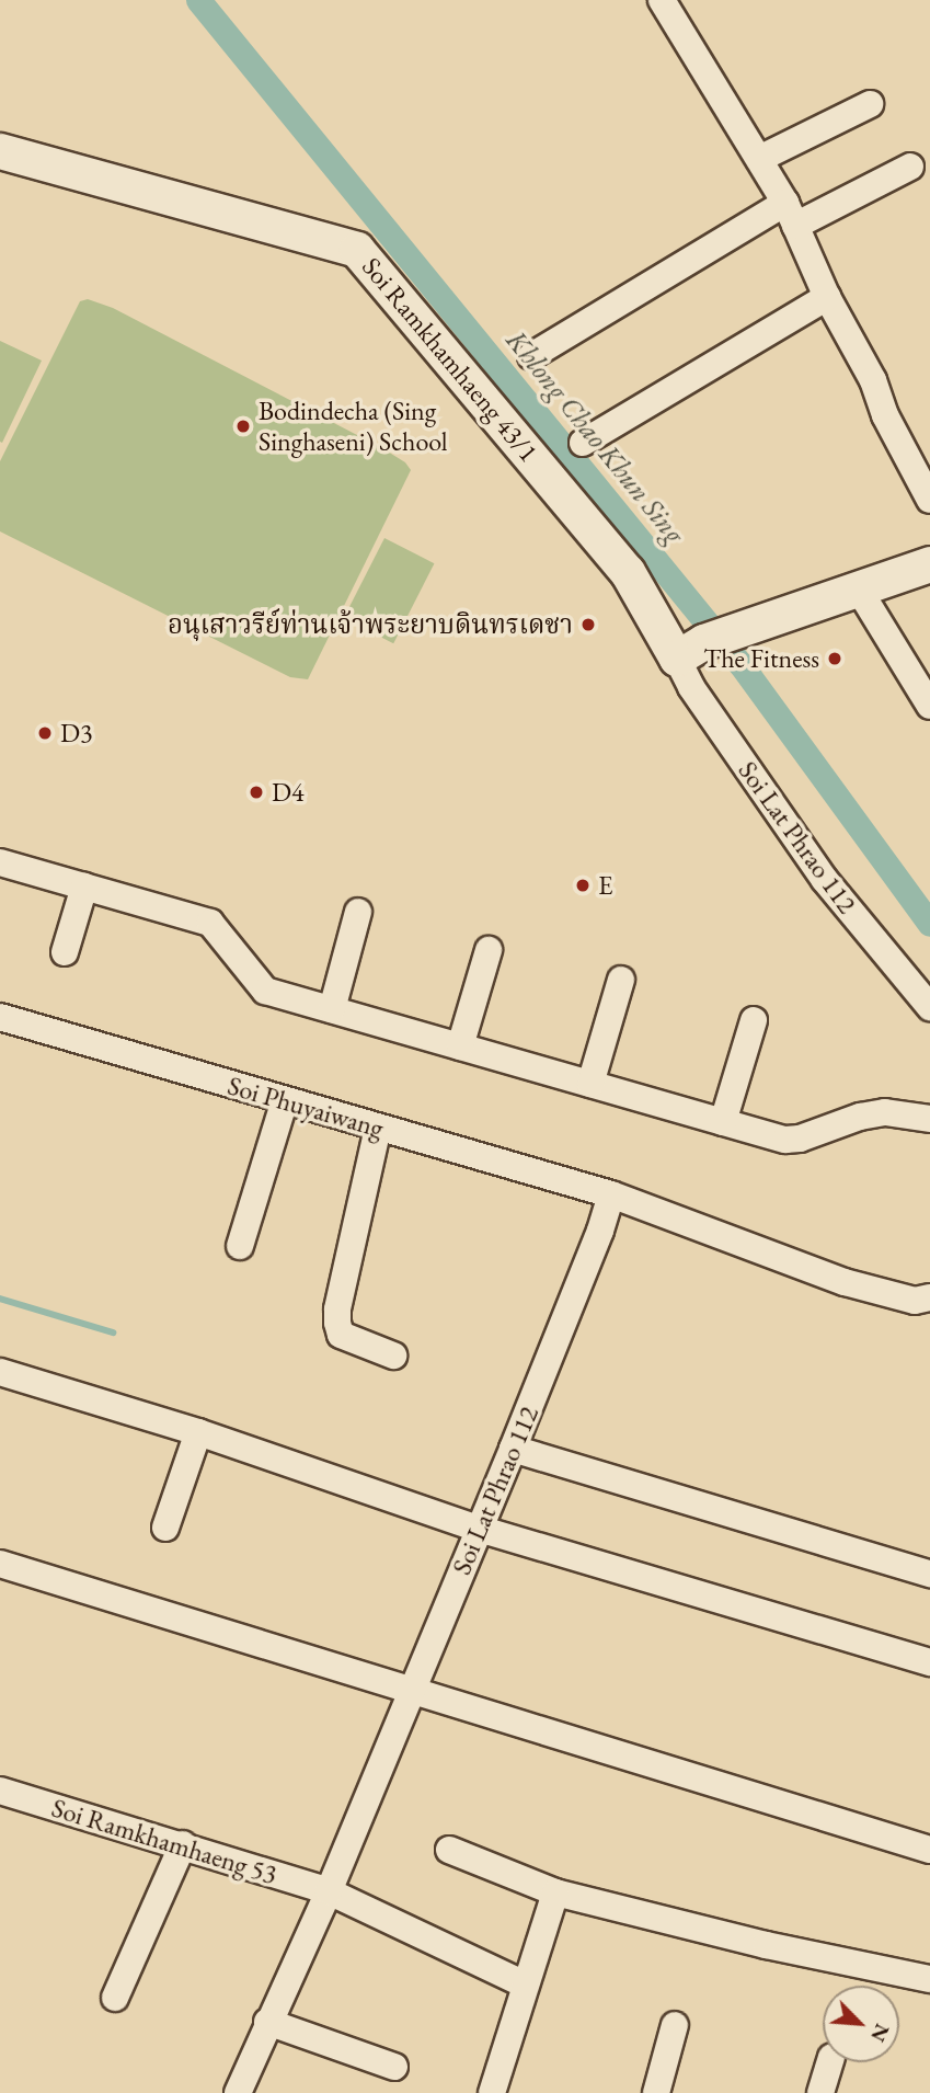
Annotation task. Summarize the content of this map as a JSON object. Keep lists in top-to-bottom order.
{
  "streets": {
    "street": [
      "Soi Ramkhamhaeng 43/1",
      "Soi Lat Phrao 112",
      "Soi Phuyaiwang",
      "Soi Ramkhamhaeng 53"
    ]
  },
  "crossings": [
    ["Soi Ramkhamhaeng 43/1", "Soi Lat Phrao 112"],
    ["Soi Lat Phrao 112", "Soi Phuyaiwang"],
    ["Soi Lat Phrao 112", "Soi Ramkhamhaeng 53"]
  ],
  "water": ["Khlong Chao Khun Sing"],
  "places": [
    "Bodindecha (Sing Singhaseni) School",
    "อนุเสาวรีย์ท่านเจ้าพระยาบดินทรเดชา",
    "The Fitness",
    "D3",
    "D4",
    "E"
  ],
  "north": "bottom right"
}
